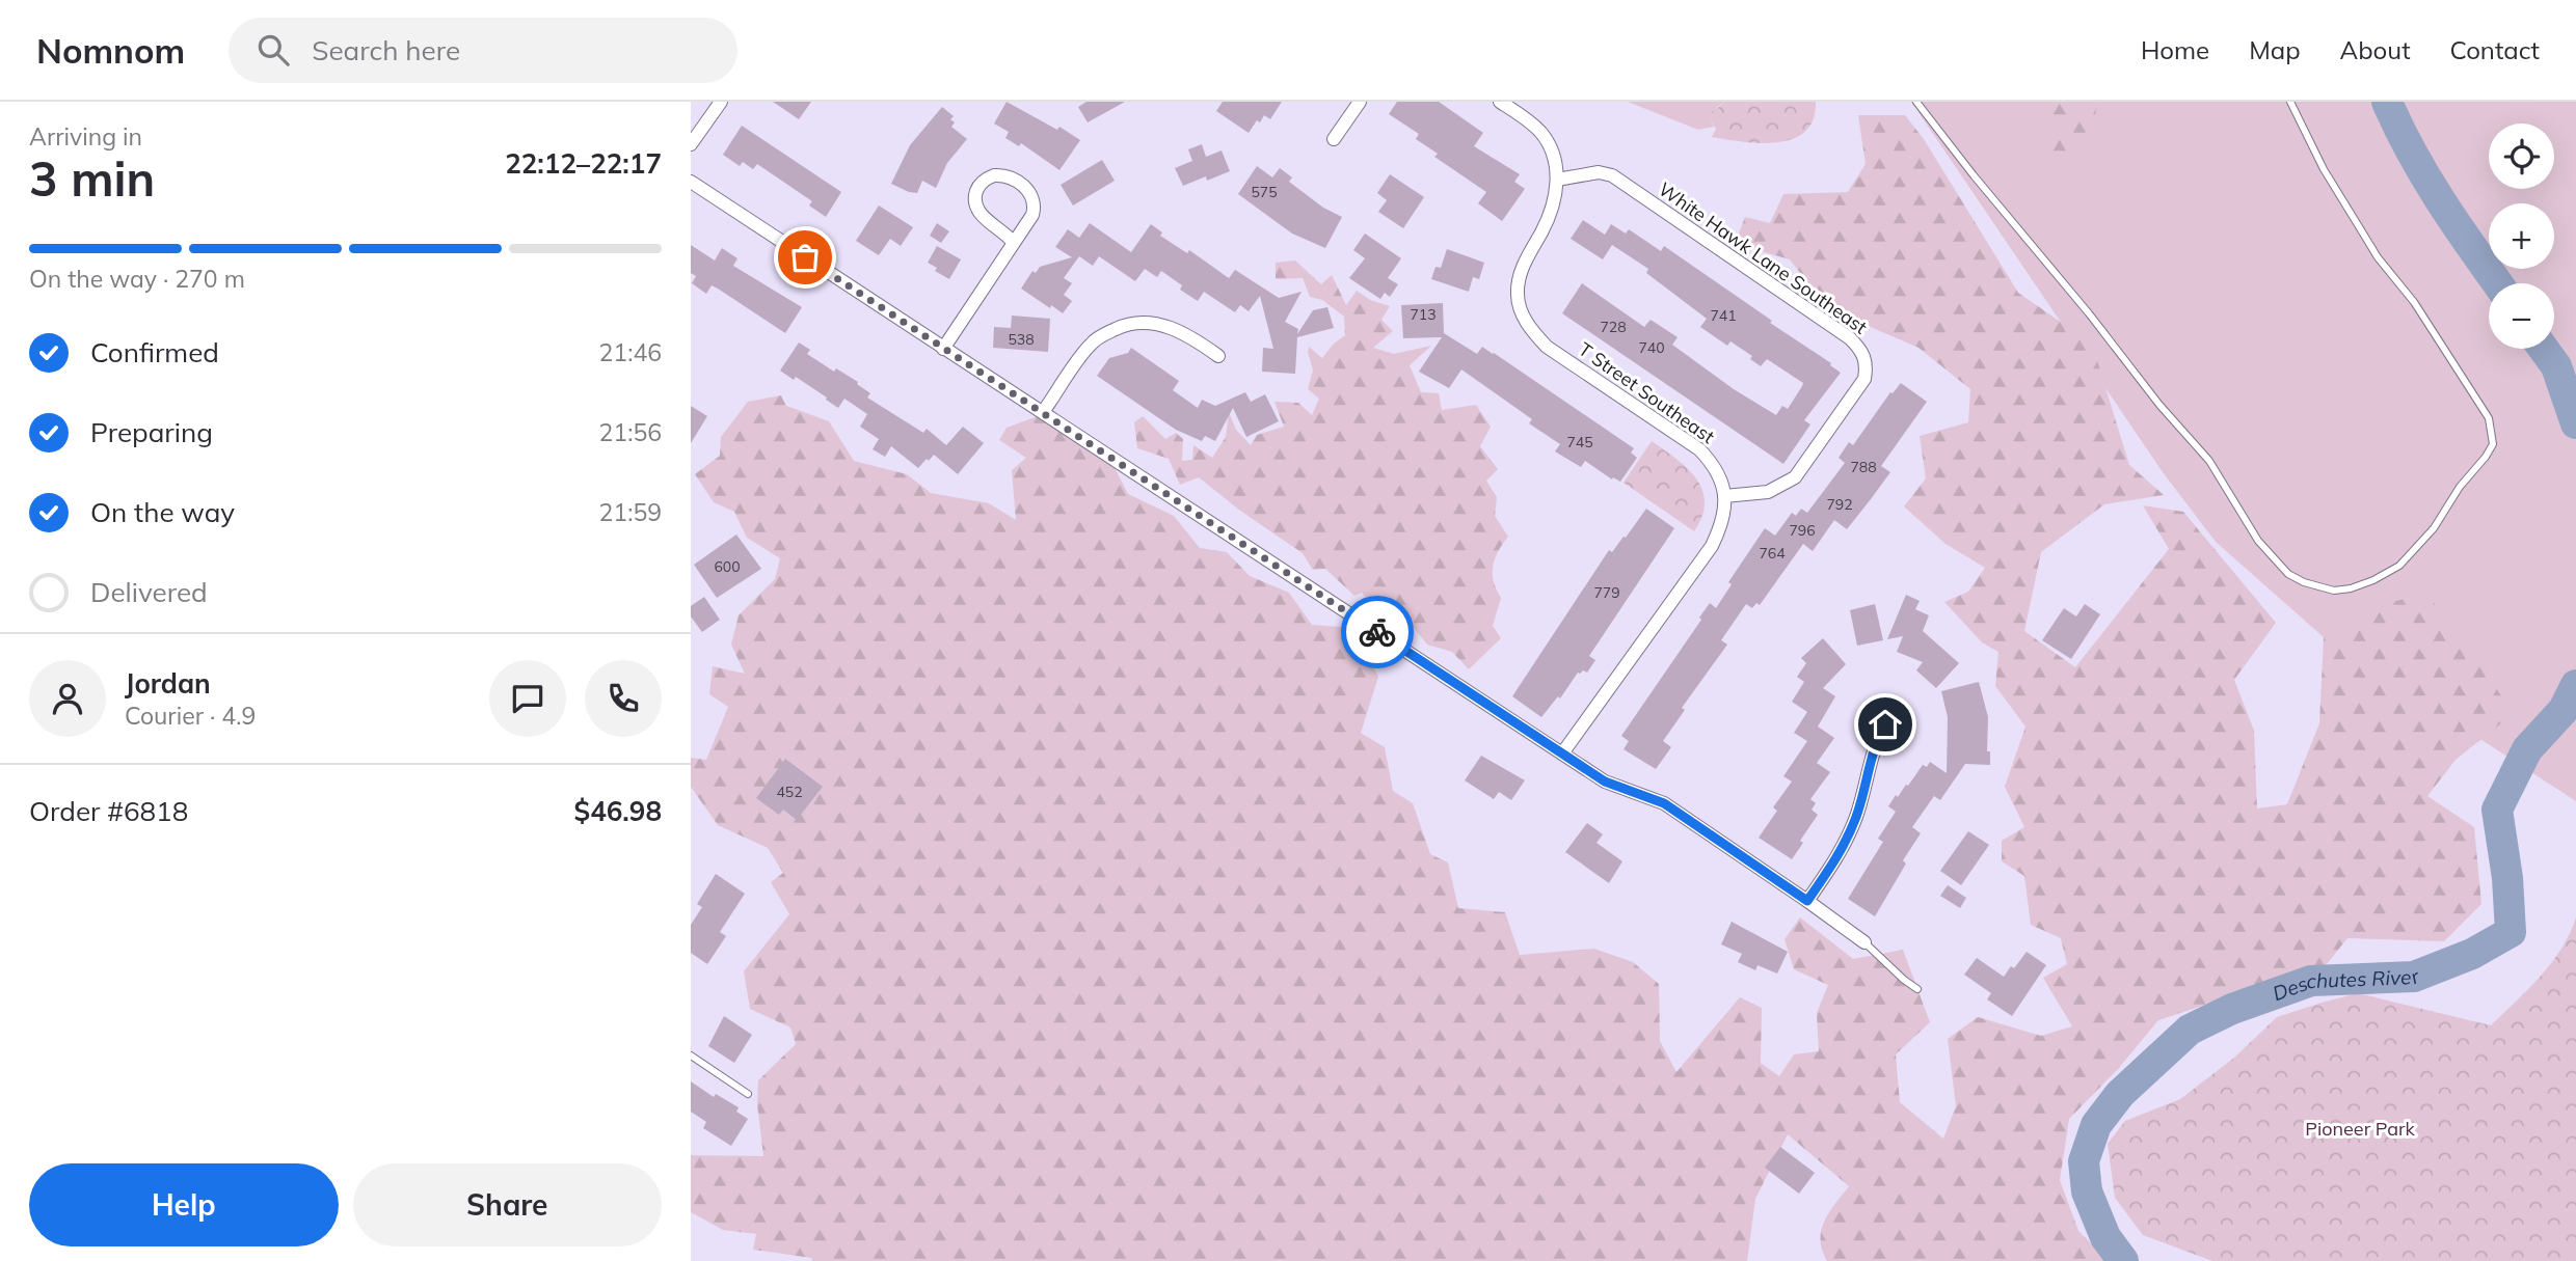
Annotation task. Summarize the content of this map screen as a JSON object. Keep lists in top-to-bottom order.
{
  "streets": {
    "street": ["White Hawk Lane Southeast", "T Street Southeast"]
  },
  "crossings": [
    ["White Hawk Lane Southeast", "T Street Southeast"]
  ],
  "water": ["Deschutes River"],
  "parks": ["Pioneer Park"],
  "house_numbers": [
    "575",
    "713",
    "741",
    "728",
    "538",
    "740",
    "745",
    "788",
    "792",
    "796",
    "764",
    "600",
    "779",
    "452"
  ],
  "page": {
    "header": "Nomnom",
    "search": "Search here",
    "nav": [
      "Home",
      "Map",
      "About",
      "Contact"
    ],
    "heading": ["3 min", "Arriving in", "22:12–22:17"],
    "panel": [
      "Jordan",
      "Courier · 4.9",
      "Order #6818",
      "$46.98"
    ],
    "map_buttons": ["+", "−"],
    "bar": "On the way · 270 m",
    "list": [
      ["Confirmed", "21:46"],
      ["Preparing", "21:56"],
      ["On the way", "21:59"],
      "Delivered"
    ],
    "buttons": ["Help", "Share"]
  }
}
